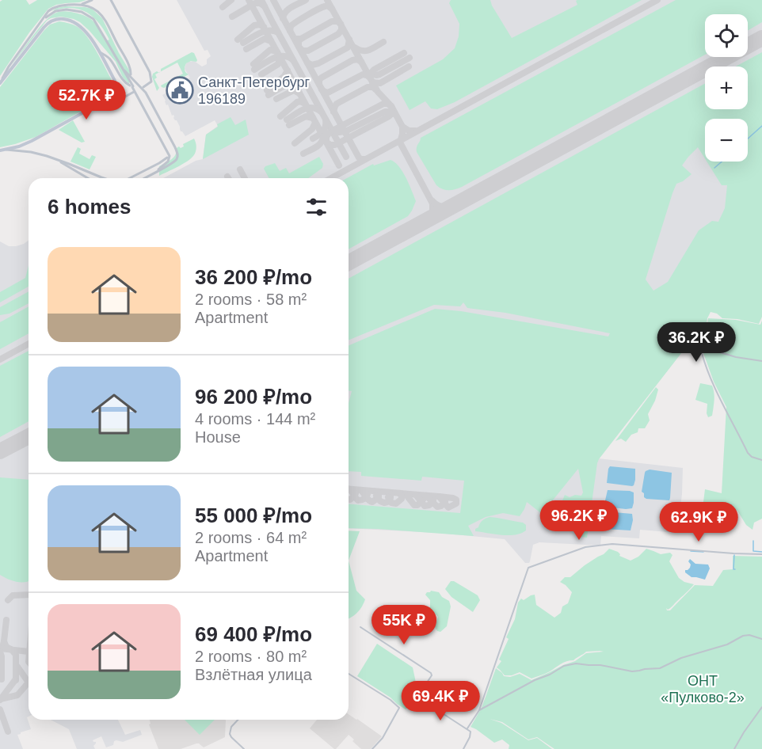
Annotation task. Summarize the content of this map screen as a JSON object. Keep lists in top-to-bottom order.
{
  "parks": ["ОНТ «Пулково-2»"],
  "places": {
    "public building": ["Санкт-Петербург 196189"]
  },
  "page": {
    "map_buttons": ["+", "−"],
    "price": [
      "52.7K ₽",
      "36.2K ₽",
      "96.2K ₽",
      "62.9K ₽",
      "55K ₽",
      "69.4K ₽"
    ],
    "heading": "6 homes",
    "list": [
      {
        "name": "36 200 ₽/mo",
        "note": "2 rooms · 58 m² · Apartment"
      },
      {
        "name": "96 200 ₽/mo",
        "note": "4 rooms · 144 m² · House"
      },
      {
        "name": "55 000 ₽/mo",
        "note": "2 rooms · 64 m² · Apartment"
      },
      {
        "name": "69 400 ₽/mo",
        "note": "2 rooms · 80 m² · Взлётная улица"
      }
    ]
  }
}
